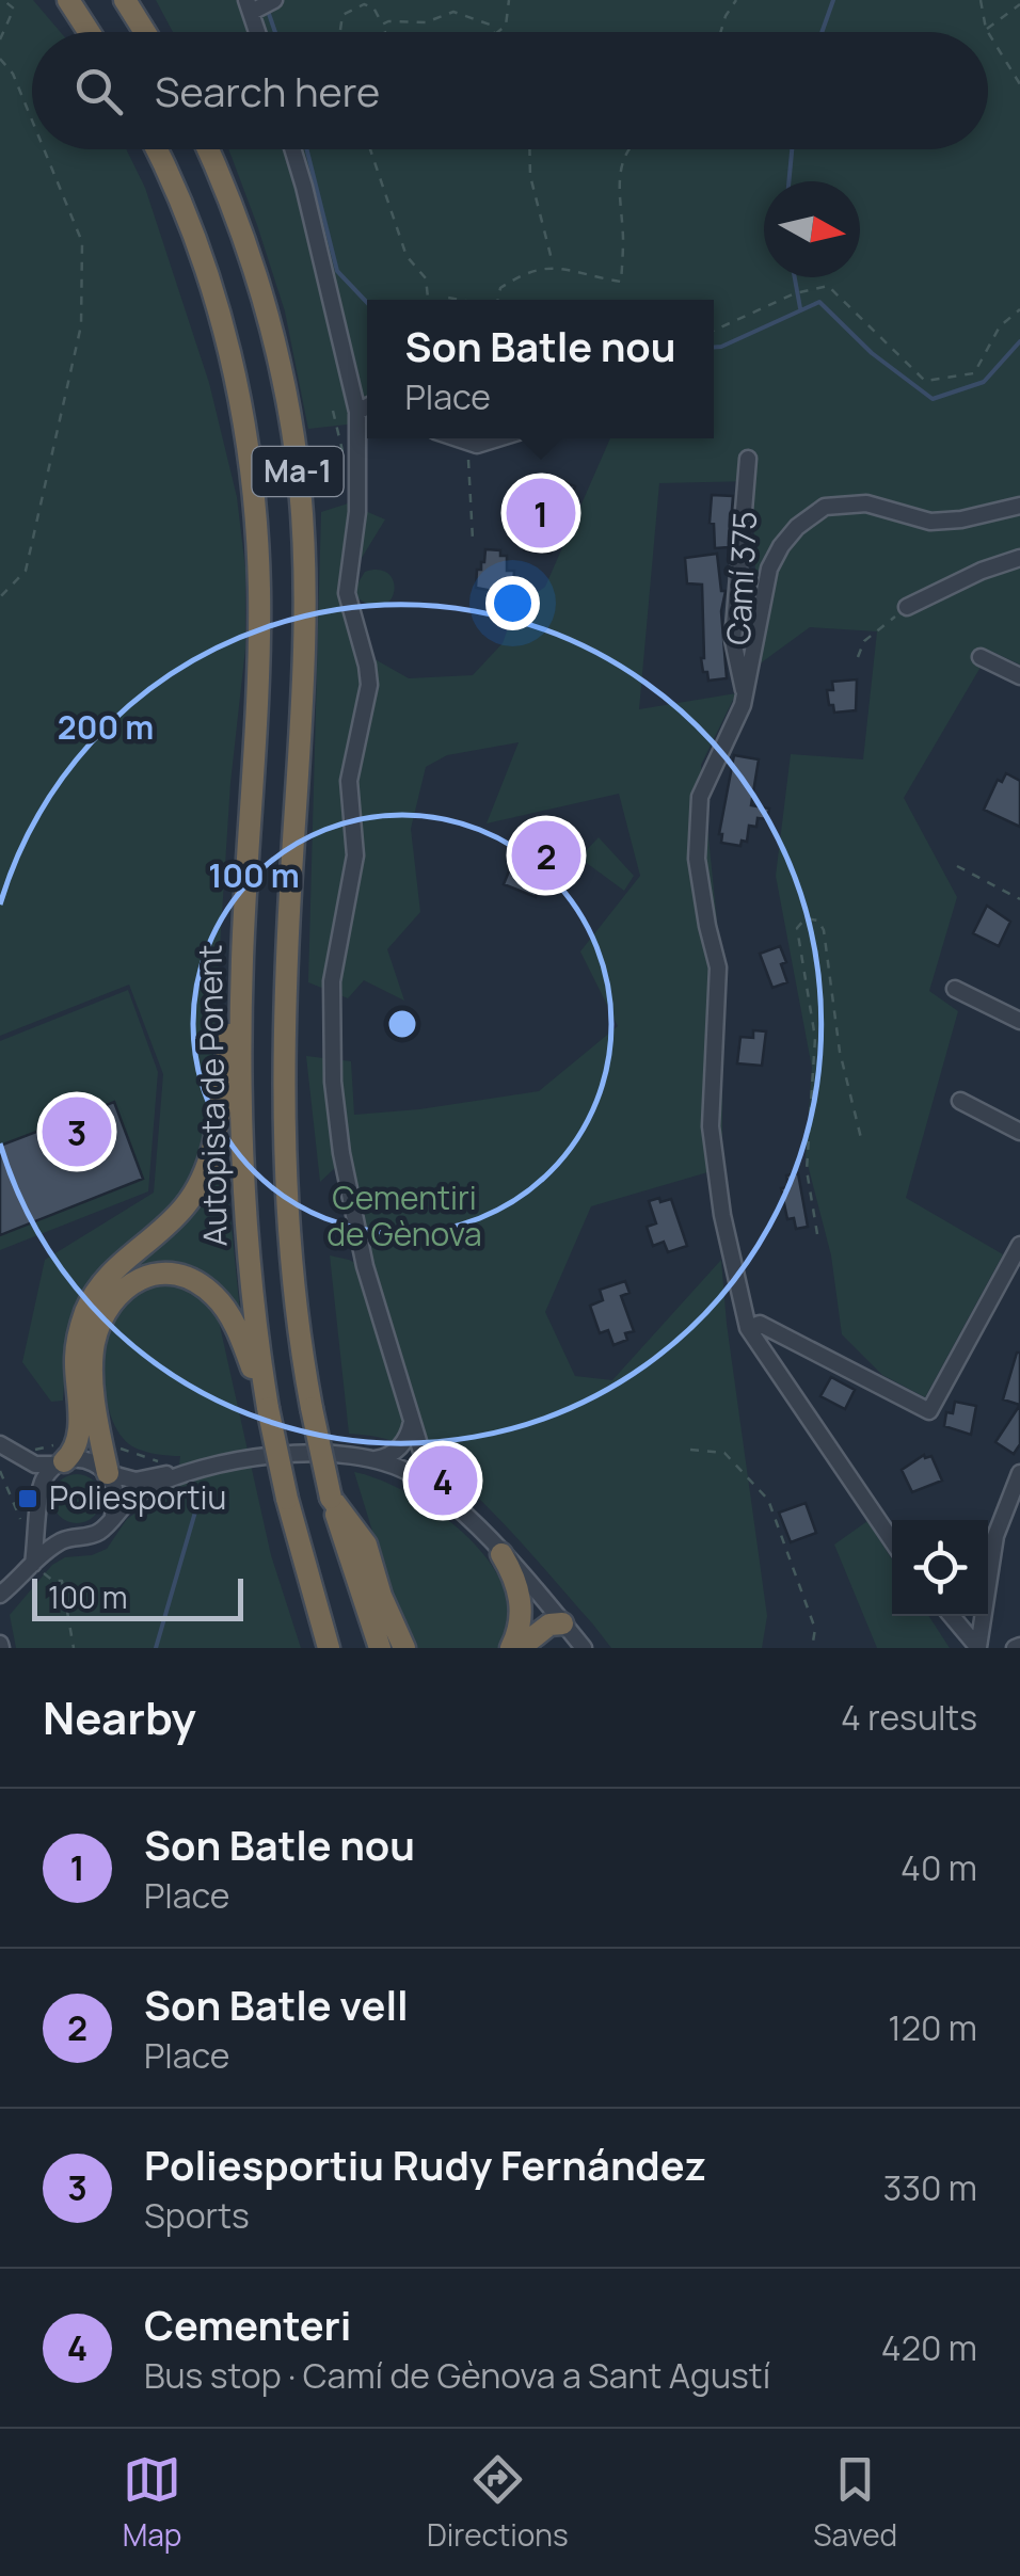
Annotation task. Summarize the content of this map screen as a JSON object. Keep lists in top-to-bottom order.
{
  "streets": {
    "highway": ["Ma-1", "Autopista de Ponent"],
    "street": ["Camí 375"]
  },
  "crossings": [
    ["Ma-1", "Autopista de Ponent"]
  ],
  "parks": ["Cementiri de Gènova"],
  "places": {
    "transit": ["Poliesportiu"]
  },
  "scale_bar": "100 m",
  "north": "right",
  "page": {
    "search": "Search here",
    "popup": ["Son Batle nou", "Place"],
    "pins": [
      "1",
      "2",
      "3",
      "4"
    ],
    "scale": "100 m",
    "heading": ["Nearby", "4 results"],
    "list": [
      {
        "mark": "1",
        "name": "Son Batle nou",
        "note": "Place",
        "value": "40 m"
      },
      {
        "mark": "2",
        "name": "Son Batle vell",
        "note": "Place",
        "value": "120 m"
      },
      {
        "mark": "3",
        "name": "Poliesportiu Rudy Fernández",
        "note": "Sports",
        "value": "330 m"
      },
      {
        "mark": "4",
        "name": "Cementeri",
        "note": "Bus stop · Camí de Gènova a Sant Agustí",
        "value": "420 m"
      }
    ],
    "nav": ["Map", "Directions", "Saved"]
  },
  "rings": ["200 m", "100 m"]
}
